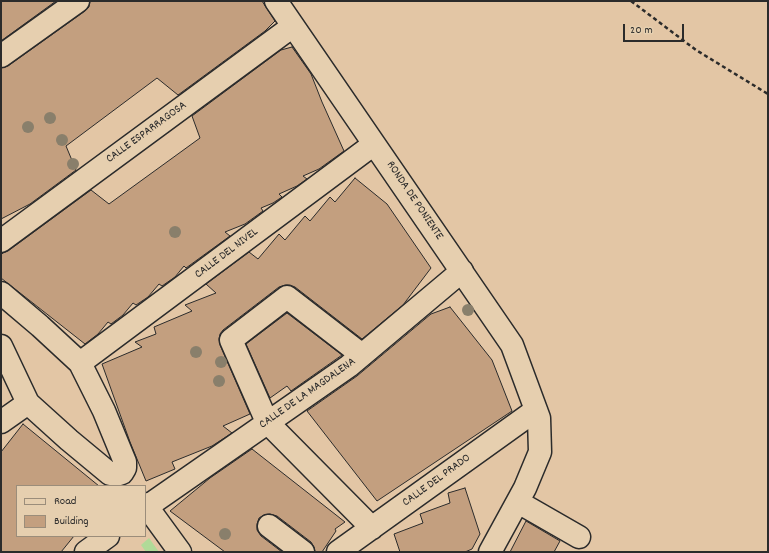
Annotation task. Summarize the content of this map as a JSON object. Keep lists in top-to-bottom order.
{
  "streets": {
    "street": [
      "CALLE ESPARRAGOSA",
      "RONDA DE PONIENTE",
      "CALLE DEL NIVEL",
      "CALLE DE LA MAGDALENA",
      "CALLE DEL PRADO"
    ]
  },
  "crossings": [
    ["CALLE ESPARRAGOSA", "RONDA DE PONIENTE"],
    ["RONDA DE PONIENTE", "CALLE DEL NIVEL"],
    ["RONDA DE PONIENTE", "CALLE DE LA MAGDALENA"],
    ["RONDA DE PONIENTE", "CALLE DEL PRADO"]
  ],
  "legend": ["Road", "Building"],
  "scale_bar": "20 m"
}
